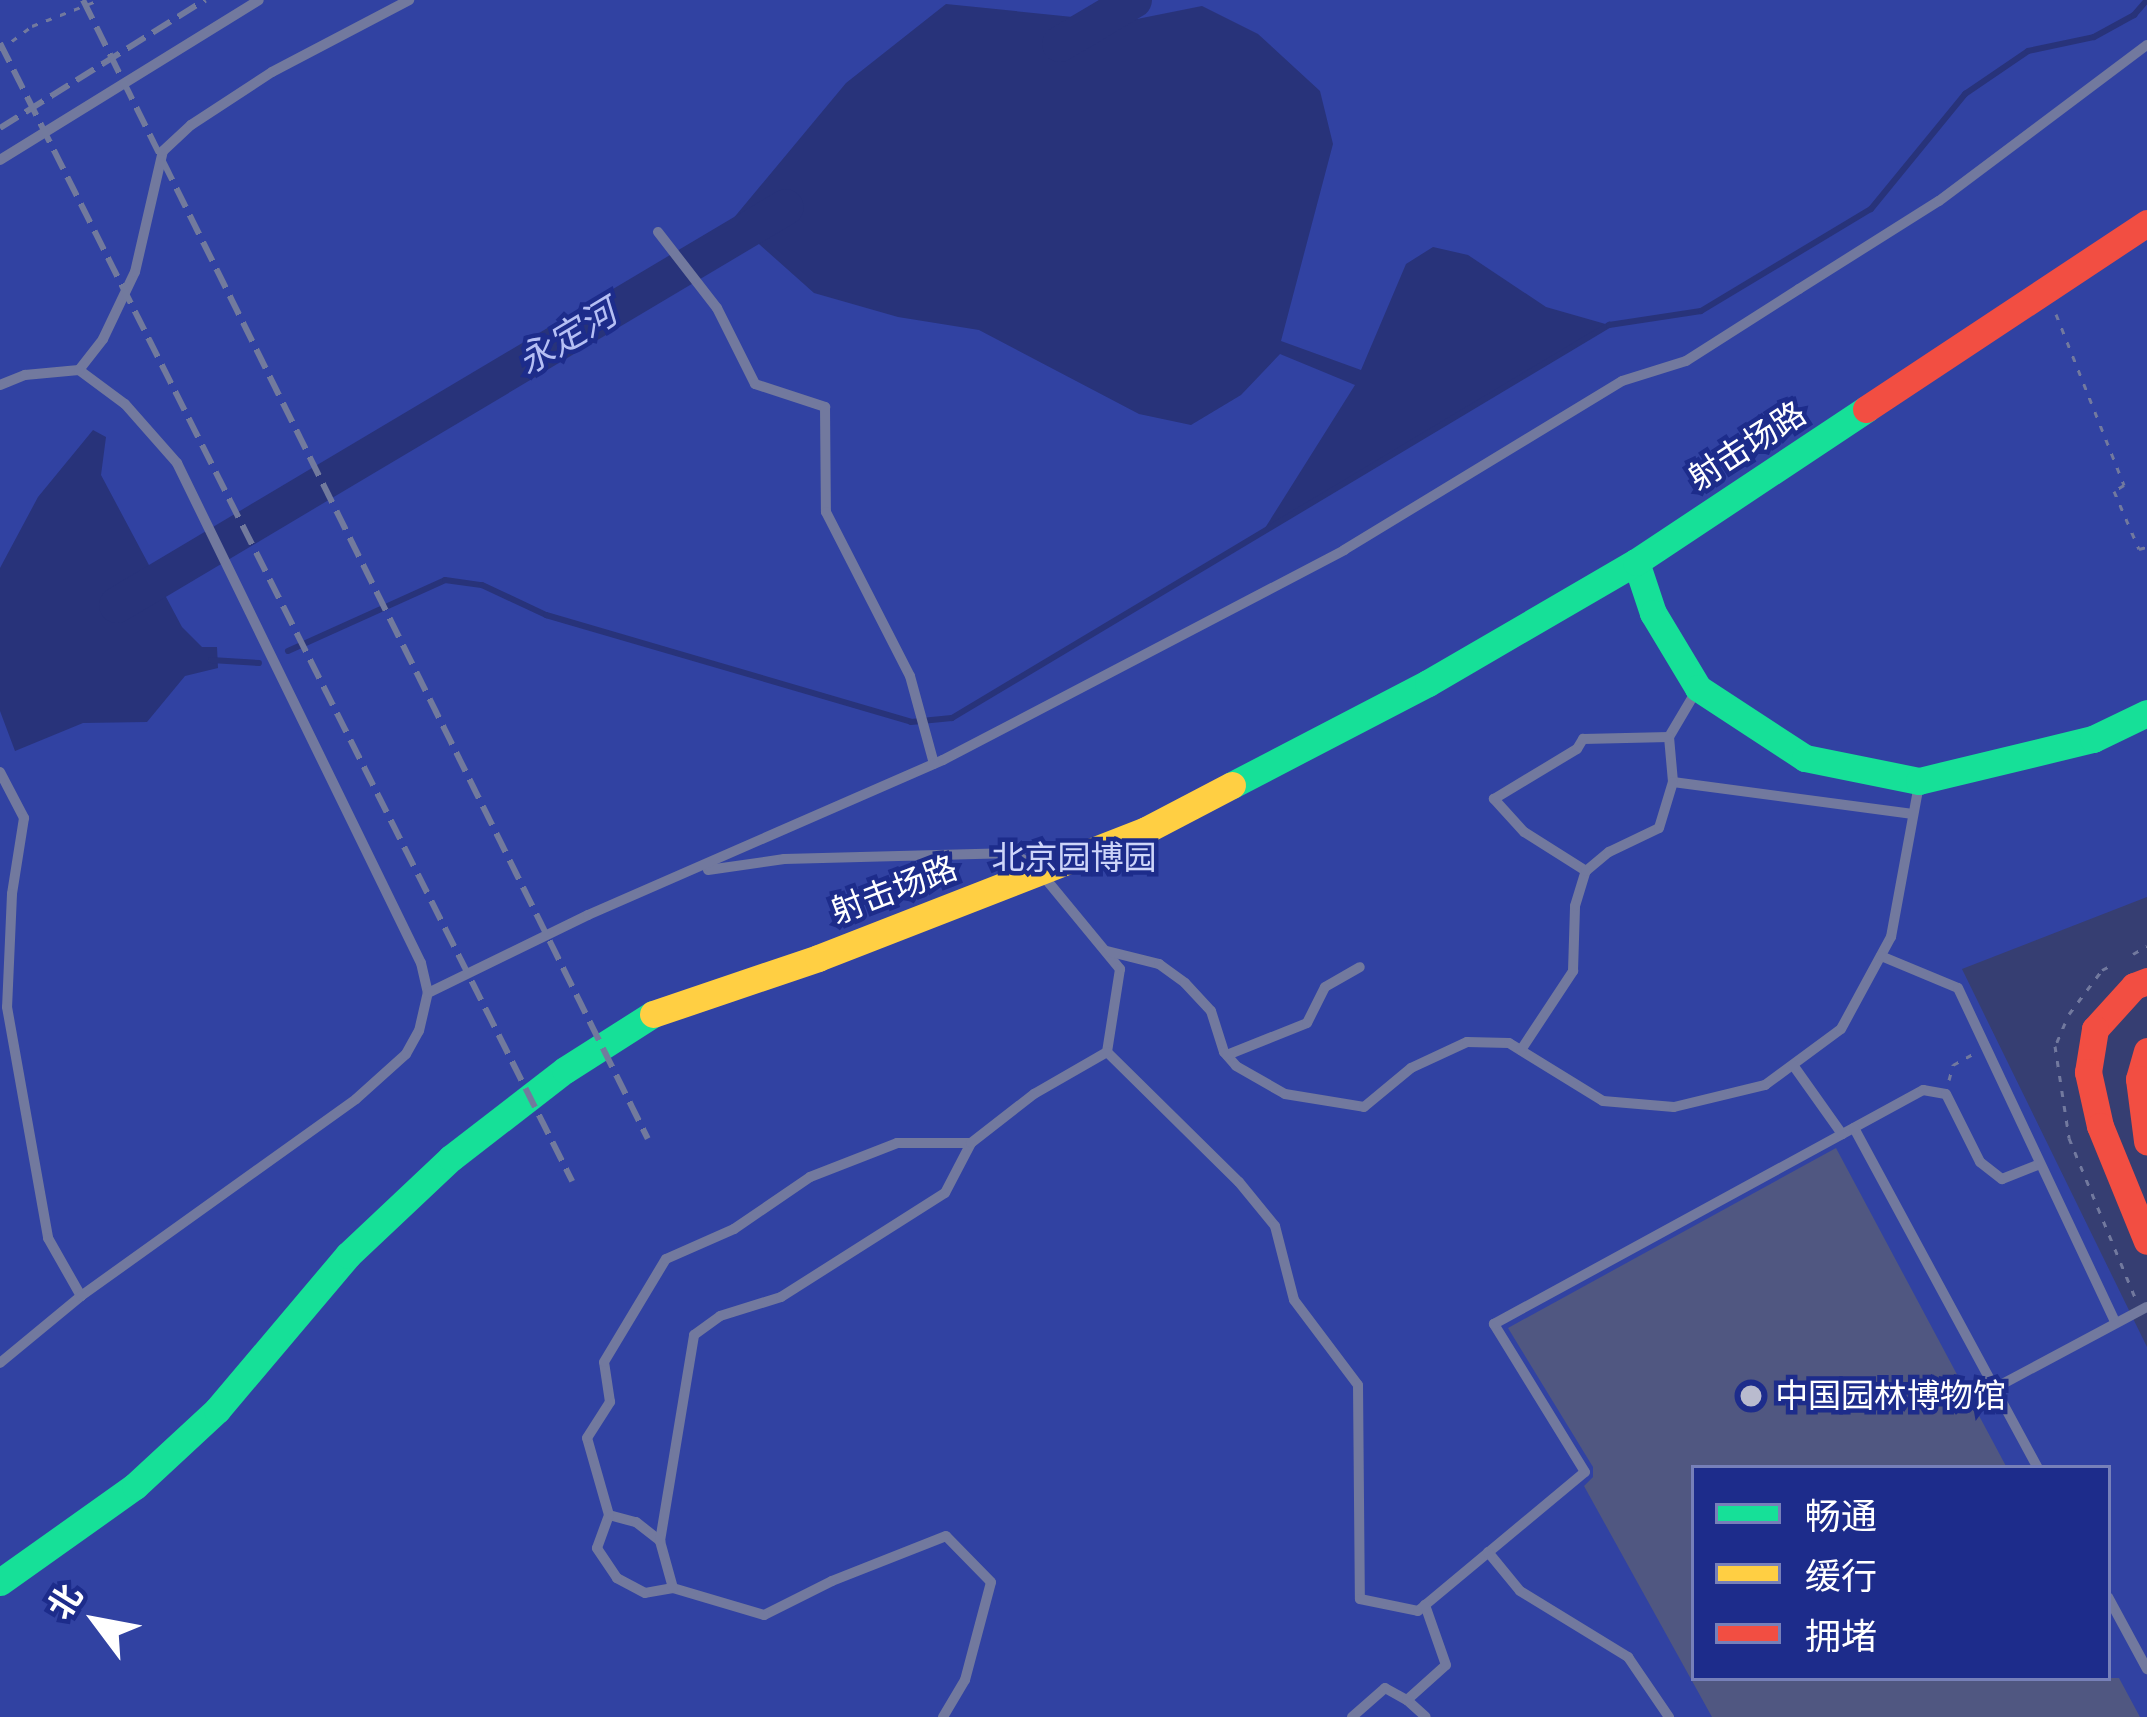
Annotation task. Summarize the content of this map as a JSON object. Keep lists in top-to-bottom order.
{
  "streets": {
    "street": ["射击场路"]
  },
  "water": ["永定河"],
  "parks": ["北京园博园"],
  "places": ["中国园林博物馆"],
  "legend": ["畅通", "缓行", "拥堵"],
  "north": "top left"
}
